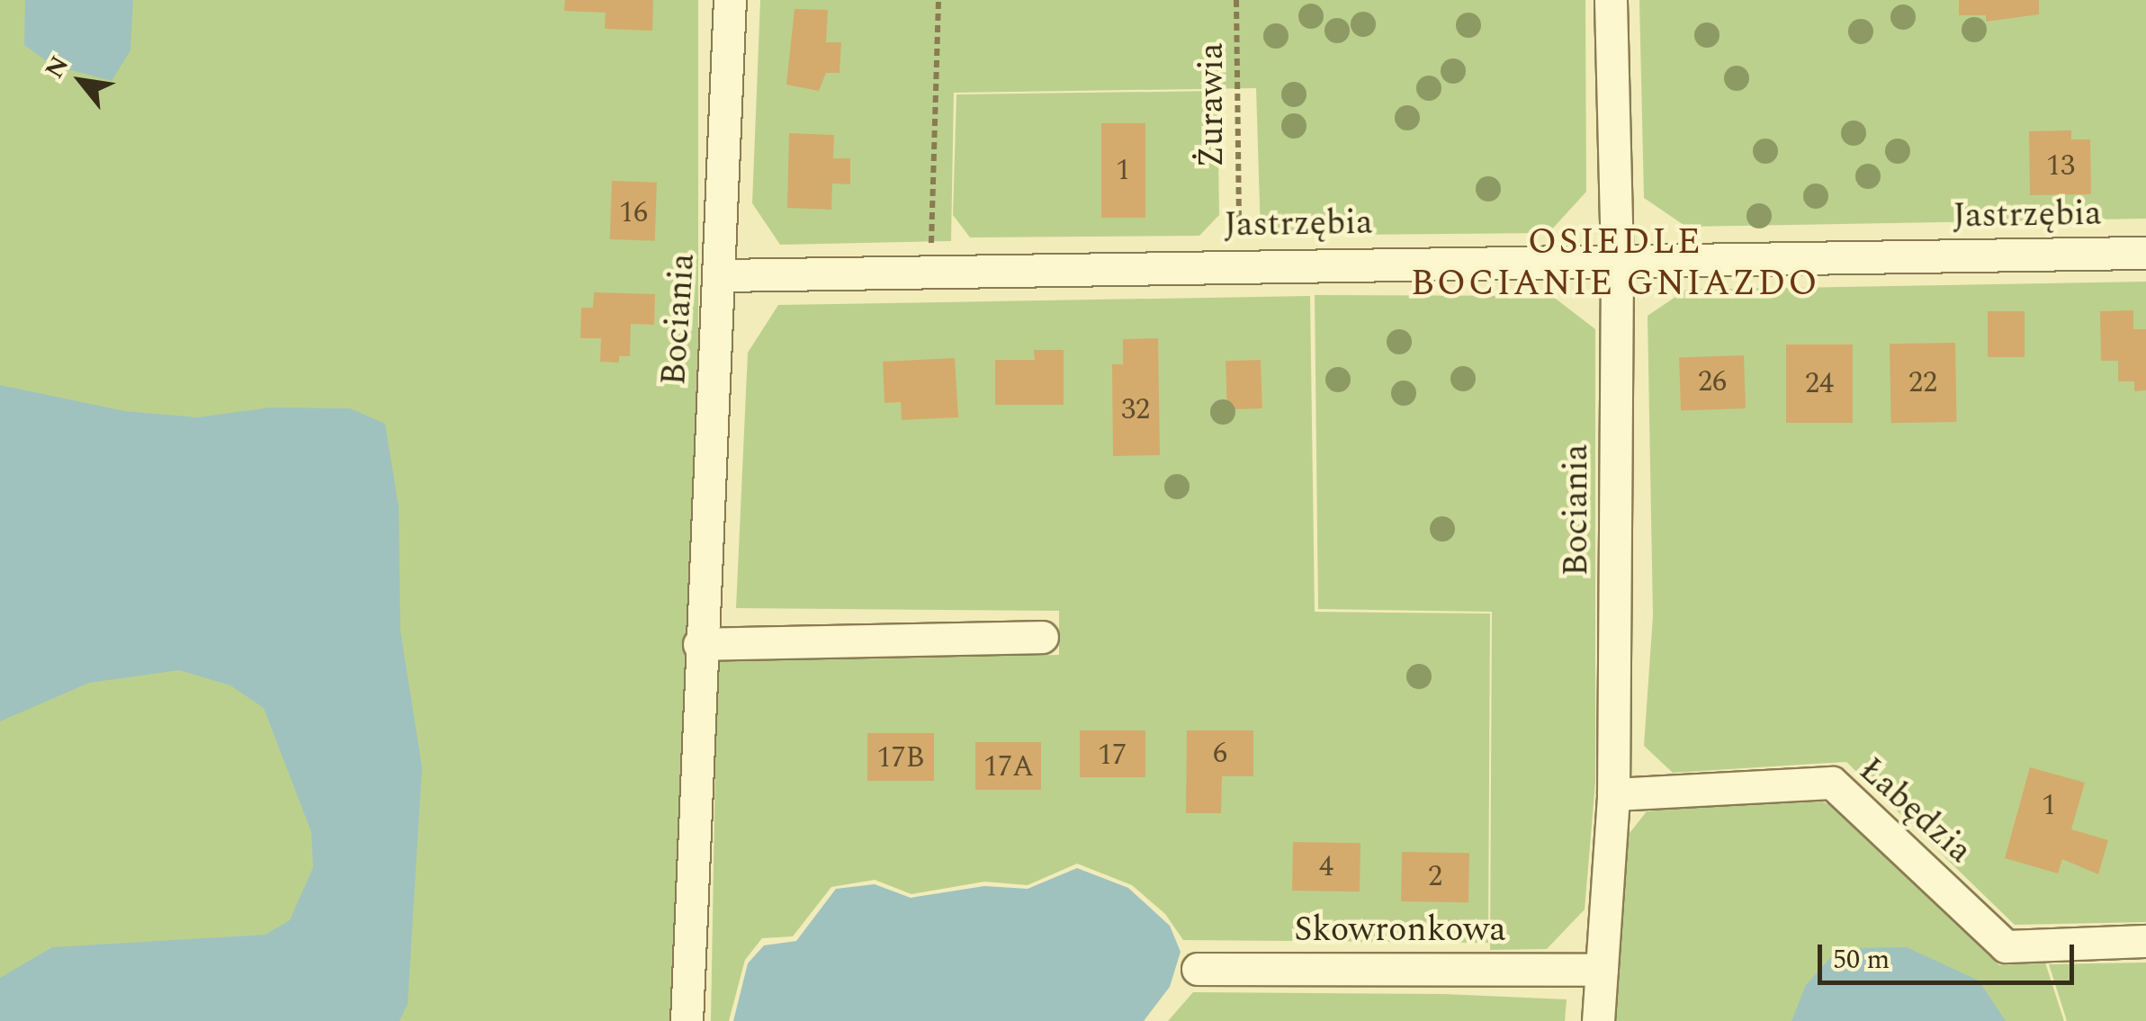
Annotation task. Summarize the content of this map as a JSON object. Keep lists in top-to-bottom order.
{
  "streets": {
    "street": [
      "Jastrzębia",
      "Bociania",
      "Łabędzia",
      "Skowronkowa"
    ],
    "path": ["Żurawia"]
  },
  "crossings": [
    ["Żurawia", "Jastrzębia"],
    ["Jastrzębia", "Bociania"],
    ["Bociania", "Łabędzia"],
    ["Bociania", "Skowronkowa"]
  ],
  "districts": ["OSIEDLE BOCIANIE GNIAZDO"],
  "house_numbers": [
    "13",
    "1",
    "16",
    "26",
    "22",
    "24",
    "32",
    "6",
    "17",
    "17B",
    "17A",
    "1",
    "4",
    "2"
  ],
  "scale_bar": "50 m",
  "north": "top left"
}
